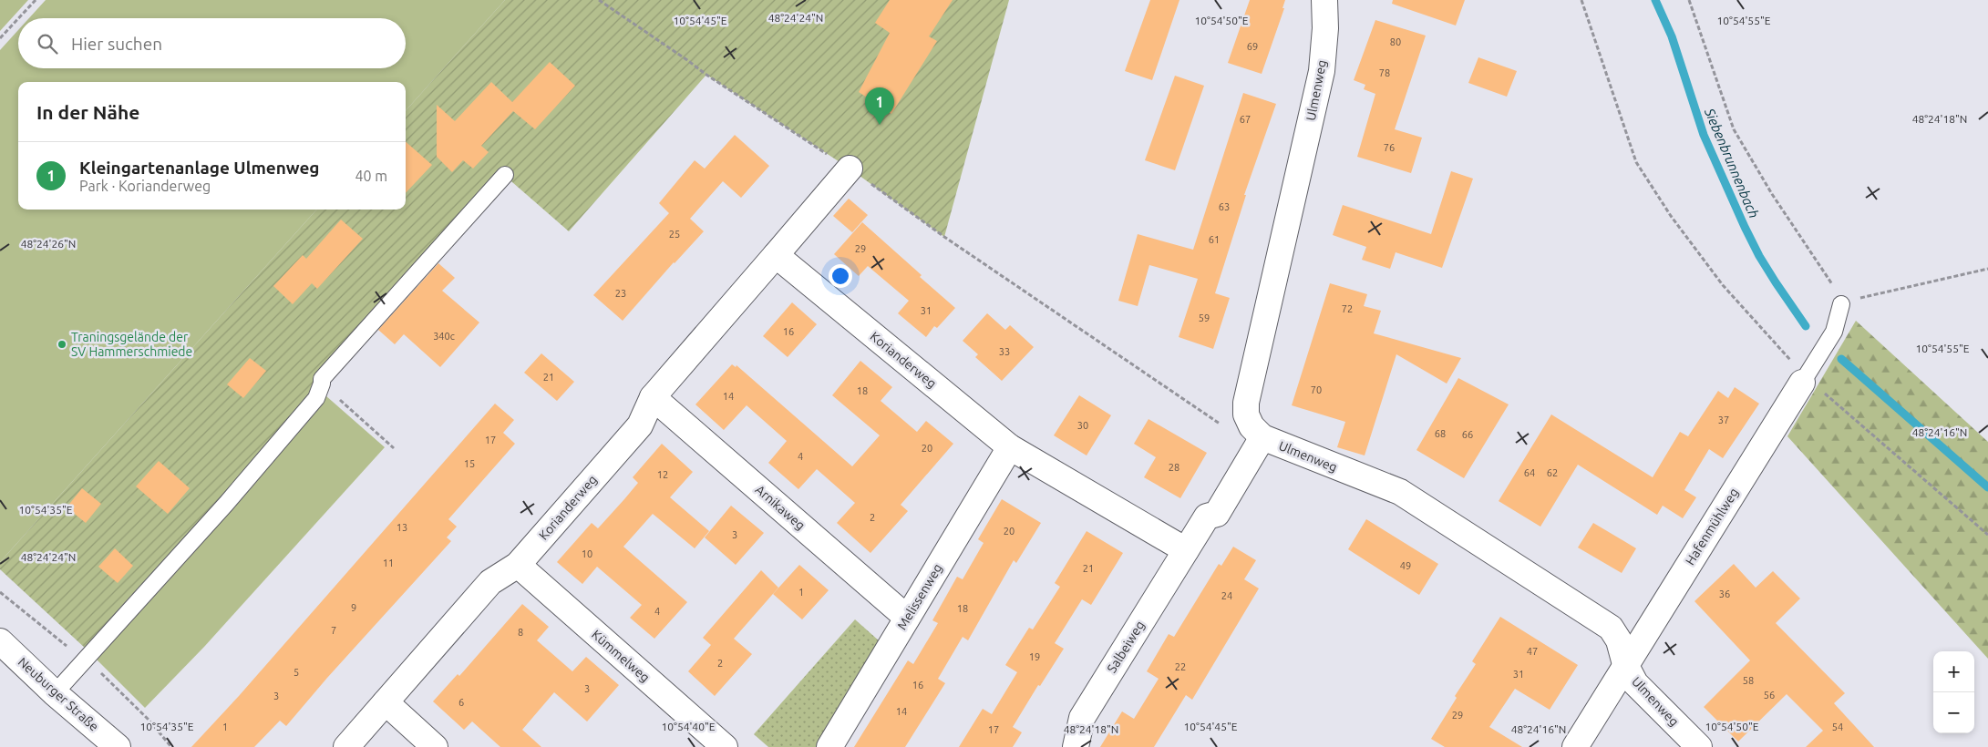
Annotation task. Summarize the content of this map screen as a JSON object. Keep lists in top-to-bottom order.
{
  "streets": {
    "street": [
      "Ulmenweg",
      "Korianderweg",
      "Arnikaweg",
      "Hafenmühlweg",
      "Melissenweg",
      "Salbeiweg",
      "Kümmelweg",
      "Neuburger Straße"
    ]
  },
  "crossings": [
    ["Ulmenweg", "Hafenmühlweg"],
    ["Ulmenweg", "Salbeiweg"],
    ["Korianderweg", "Arnikaweg"],
    ["Korianderweg", "Melissenweg"],
    ["Korianderweg", "Kümmelweg"],
    ["Arnikaweg", "Melissenweg"]
  ],
  "water": ["Siebenbrunnenbach"],
  "places": ["Traningsgelände der SV Hammerschmiede"],
  "house_numbers": [
    "80",
    "69",
    "78",
    "67",
    "76",
    "63",
    "25",
    "61",
    "29",
    "23",
    "72",
    "31",
    "59",
    "16",
    "340c",
    "33",
    "21",
    "70",
    "18",
    "14",
    "37",
    "30",
    "68",
    "66",
    "17",
    "20",
    "4",
    "15",
    "28",
    "64",
    "62",
    "12",
    "2",
    "13",
    "20",
    "3",
    "10",
    "11",
    "49",
    "21",
    "1",
    "36",
    "24",
    "9",
    "18",
    "4",
    "7",
    "8",
    "47",
    "19",
    "2",
    "22",
    "5",
    "31",
    "58",
    "16",
    "3",
    "56",
    "3",
    "6",
    "14",
    "29",
    "1",
    "54",
    "17"
  ],
  "page": {
    "search": "Hier suchen",
    "heading": "In der Nähe",
    "pins": "1",
    "list": [
      {
        "mark": "1",
        "name": "Kleingartenanlage Ulmenweg",
        "note": "Park · Korianderweg",
        "value": "40 m"
      }
    ],
    "map_buttons": ["+", "−"]
  },
  "coordinates": [
    "48°24'24\"N",
    "10°54'55\"E",
    "10°54'45\"E",
    "10°54'50\"E",
    "48°24'18\"N",
    "48°24'26\"N",
    "48°24'16\"N",
    "10°54'35\"E",
    "10°54'40\"E"
  ]
}
